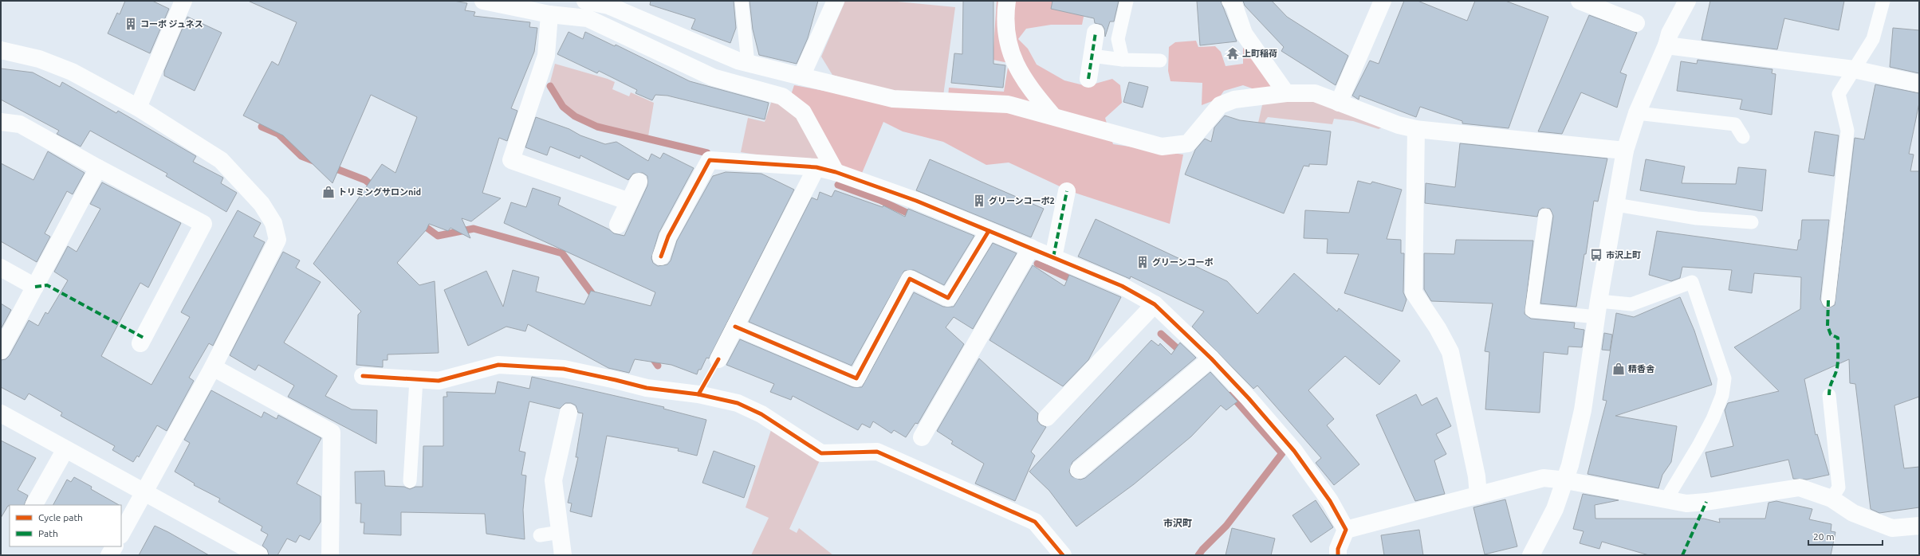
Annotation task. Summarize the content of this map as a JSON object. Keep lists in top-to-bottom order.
{
  "districts": ["市沢町"],
  "places": {
    "building": ["コーポ ジュネス", "グリーンコーポ2", "グリーンコーポ"],
    "temple": ["上町稲荷"],
    "shop": ["トリミングサロンnid", "精香舎"],
    "bus stop": ["市沢上町"]
  },
  "legend": ["Cycle path", "Path"],
  "scale_bar": "20 m"
}
